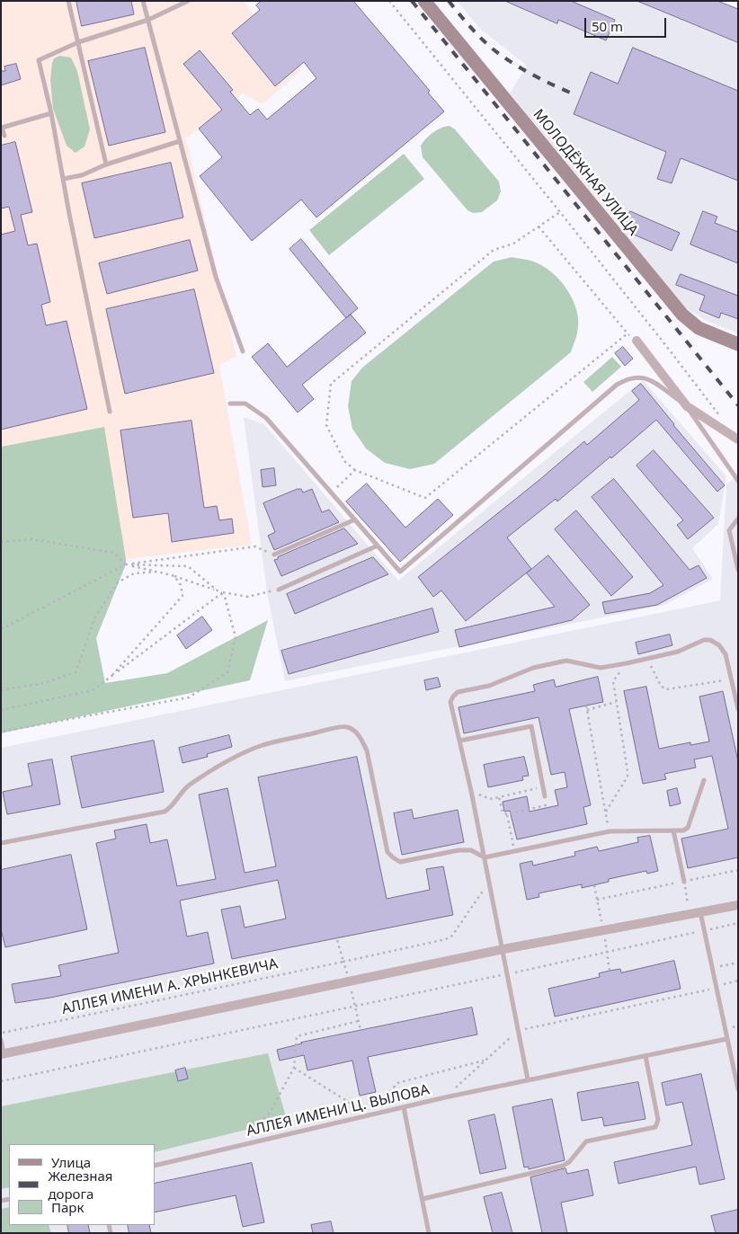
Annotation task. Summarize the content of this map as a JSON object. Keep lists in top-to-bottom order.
{
  "streets": {
    "main road": ["МОЛОДЁЖНАЯ УЛИЦА"],
    "lane": ["АЛЛЕЯ ИМЕНИ Ц. ВЫЛОВА"],
    "path": ["АЛЛЕЯ ИМЕНИ А. ХРЫНКЕВИЧА"]
  },
  "legend": ["Улица", "Железная дорога", "Парк"],
  "scale_bar": "50 m"
}
